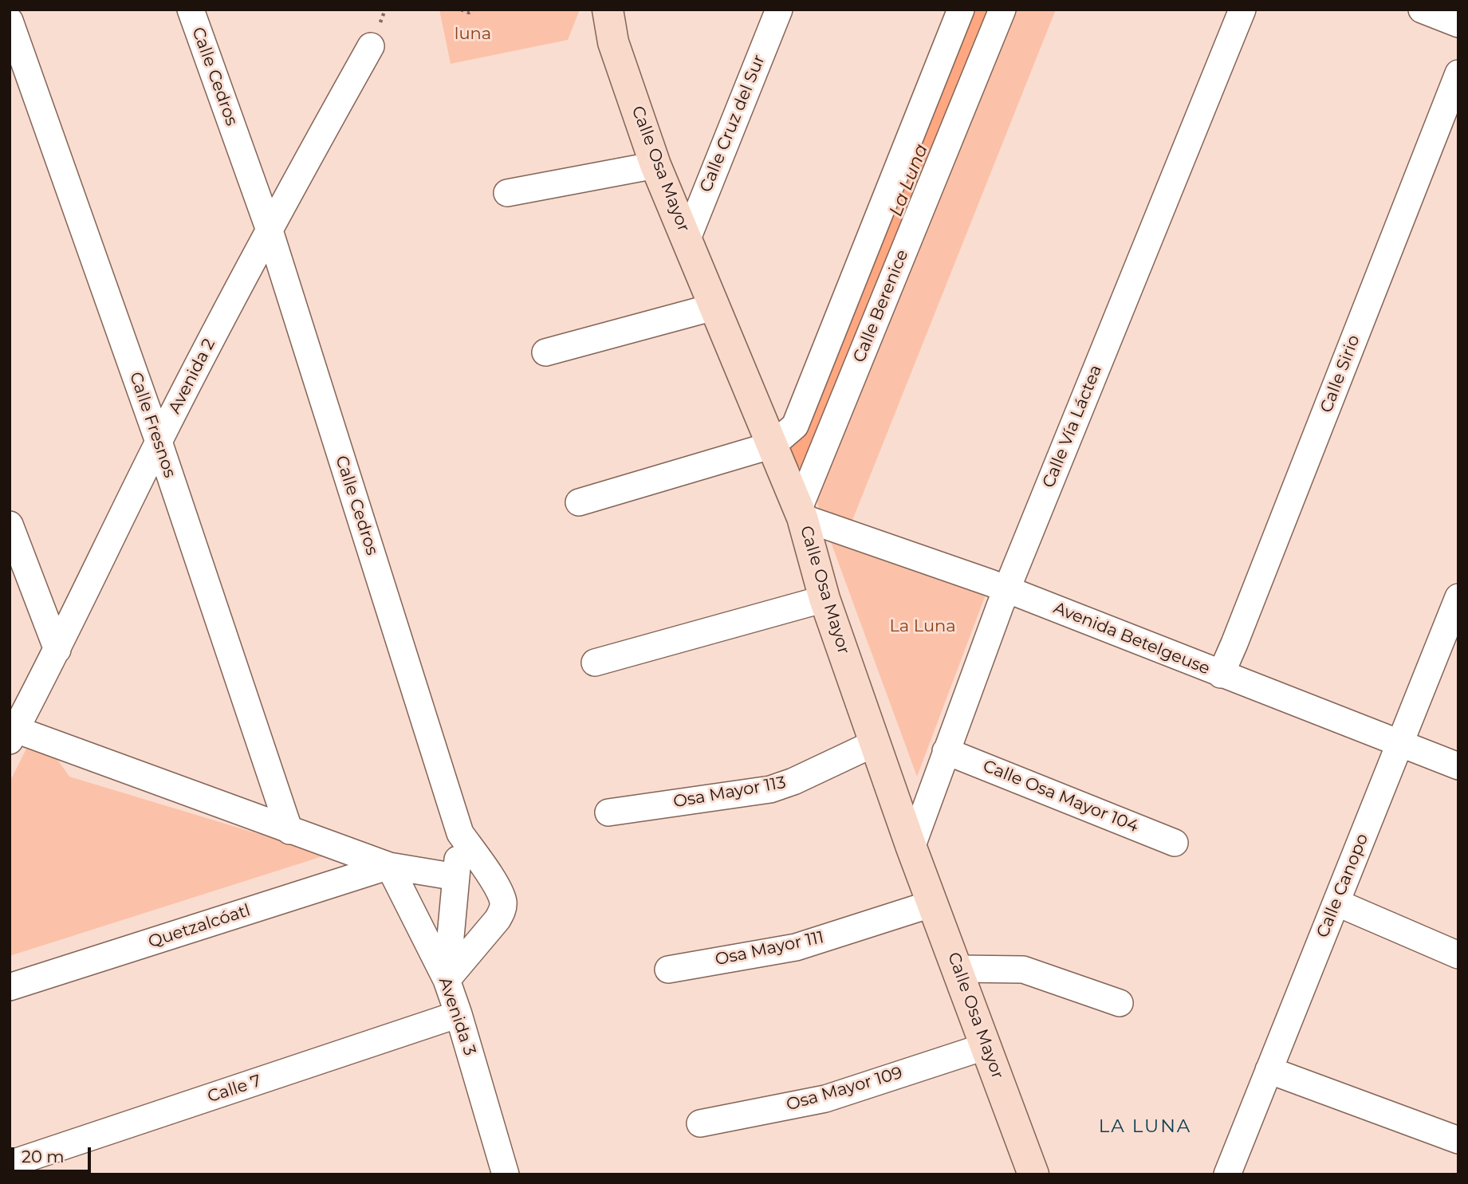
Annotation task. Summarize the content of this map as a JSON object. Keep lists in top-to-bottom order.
{
  "streets": {
    "street": [
      "Calle Cedros",
      "Calle Cruz del Sur",
      "Calle Osa Mayor",
      "Calle Berenice",
      "Calle Sirio",
      "Avenida 2",
      "Calle Fresnos",
      "Calle Vía Láctea",
      "Avenida Betelgeuse",
      "Osa Mayor 113",
      "Calle Osa Mayor 104",
      "Calle Canopo",
      "Quetzalcóatl",
      "Osa Mayor 111",
      "Avenida 3",
      "Calle 7",
      "Osa Mayor 109"
    ]
  },
  "crossings": [
    ["Calle Cedros", "Avenida 2"],
    ["Calle Cedros", "Avenida 3"],
    ["Calle Cruz del Sur", "Calle Osa Mayor"],
    ["Calle Osa Mayor", "Calle Berenice"],
    ["Calle Osa Mayor", "Calle Vía Láctea"],
    ["Calle Osa Mayor", "Avenida Betelgeuse"],
    ["Calle Osa Mayor", "Osa Mayor 113"],
    ["Calle Osa Mayor", "Osa Mayor 111"],
    ["Calle Osa Mayor", "Osa Mayor 109"],
    ["Calle Berenice", "Avenida Betelgeuse"],
    ["Calle Sirio", "Avenida Betelgeuse"],
    ["Avenida 2", "Calle Fresnos"],
    ["Calle Vía Láctea", "Avenida Betelgeuse"],
    ["Calle Vía Láctea", "Calle Osa Mayor 104"],
    ["Avenida Betelgeuse", "Calle Canopo"],
    ["Quetzalcóatl", "Avenida 3"],
    ["Avenida 3", "Calle 7"]
  ],
  "districts": ["LA LUNA"],
  "water": ["La Luna"],
  "parks": ["luna", "La Luna"],
  "scale_bar": "20 m"
}
